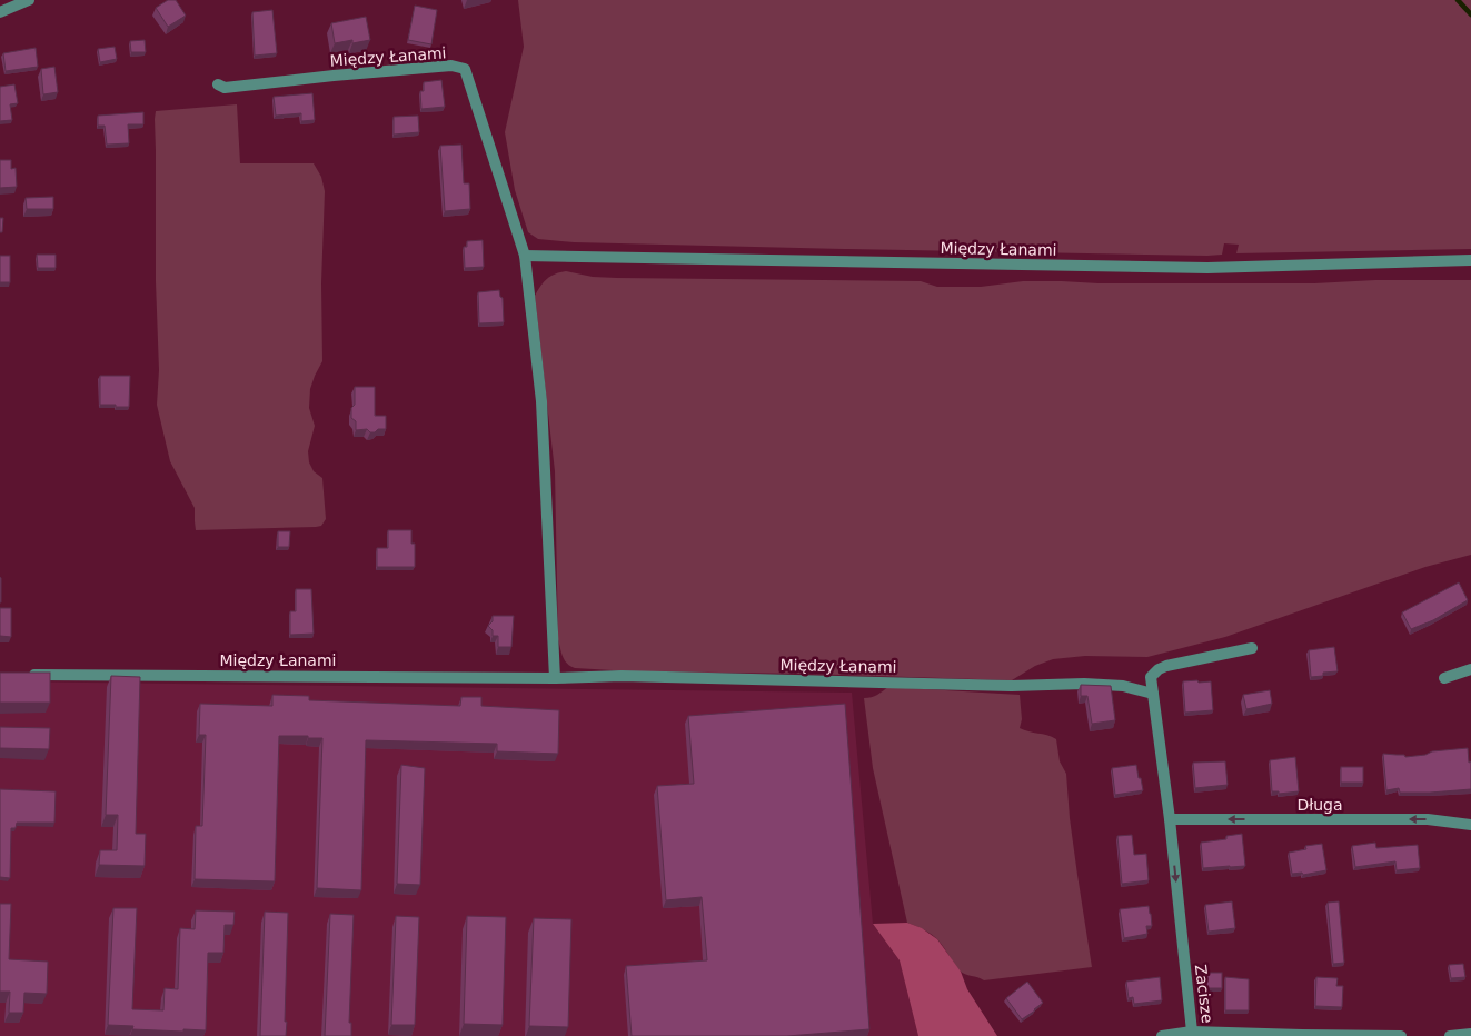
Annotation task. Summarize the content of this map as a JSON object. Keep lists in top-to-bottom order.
{
  "streets": {
    "street": ["Między Łanami", "Długa", "Zacisze"]
  },
  "crossings": [
    ["Długa", "Zacisze"]
  ],
  "one_way": ["Długa", "Zacisze"]
}
